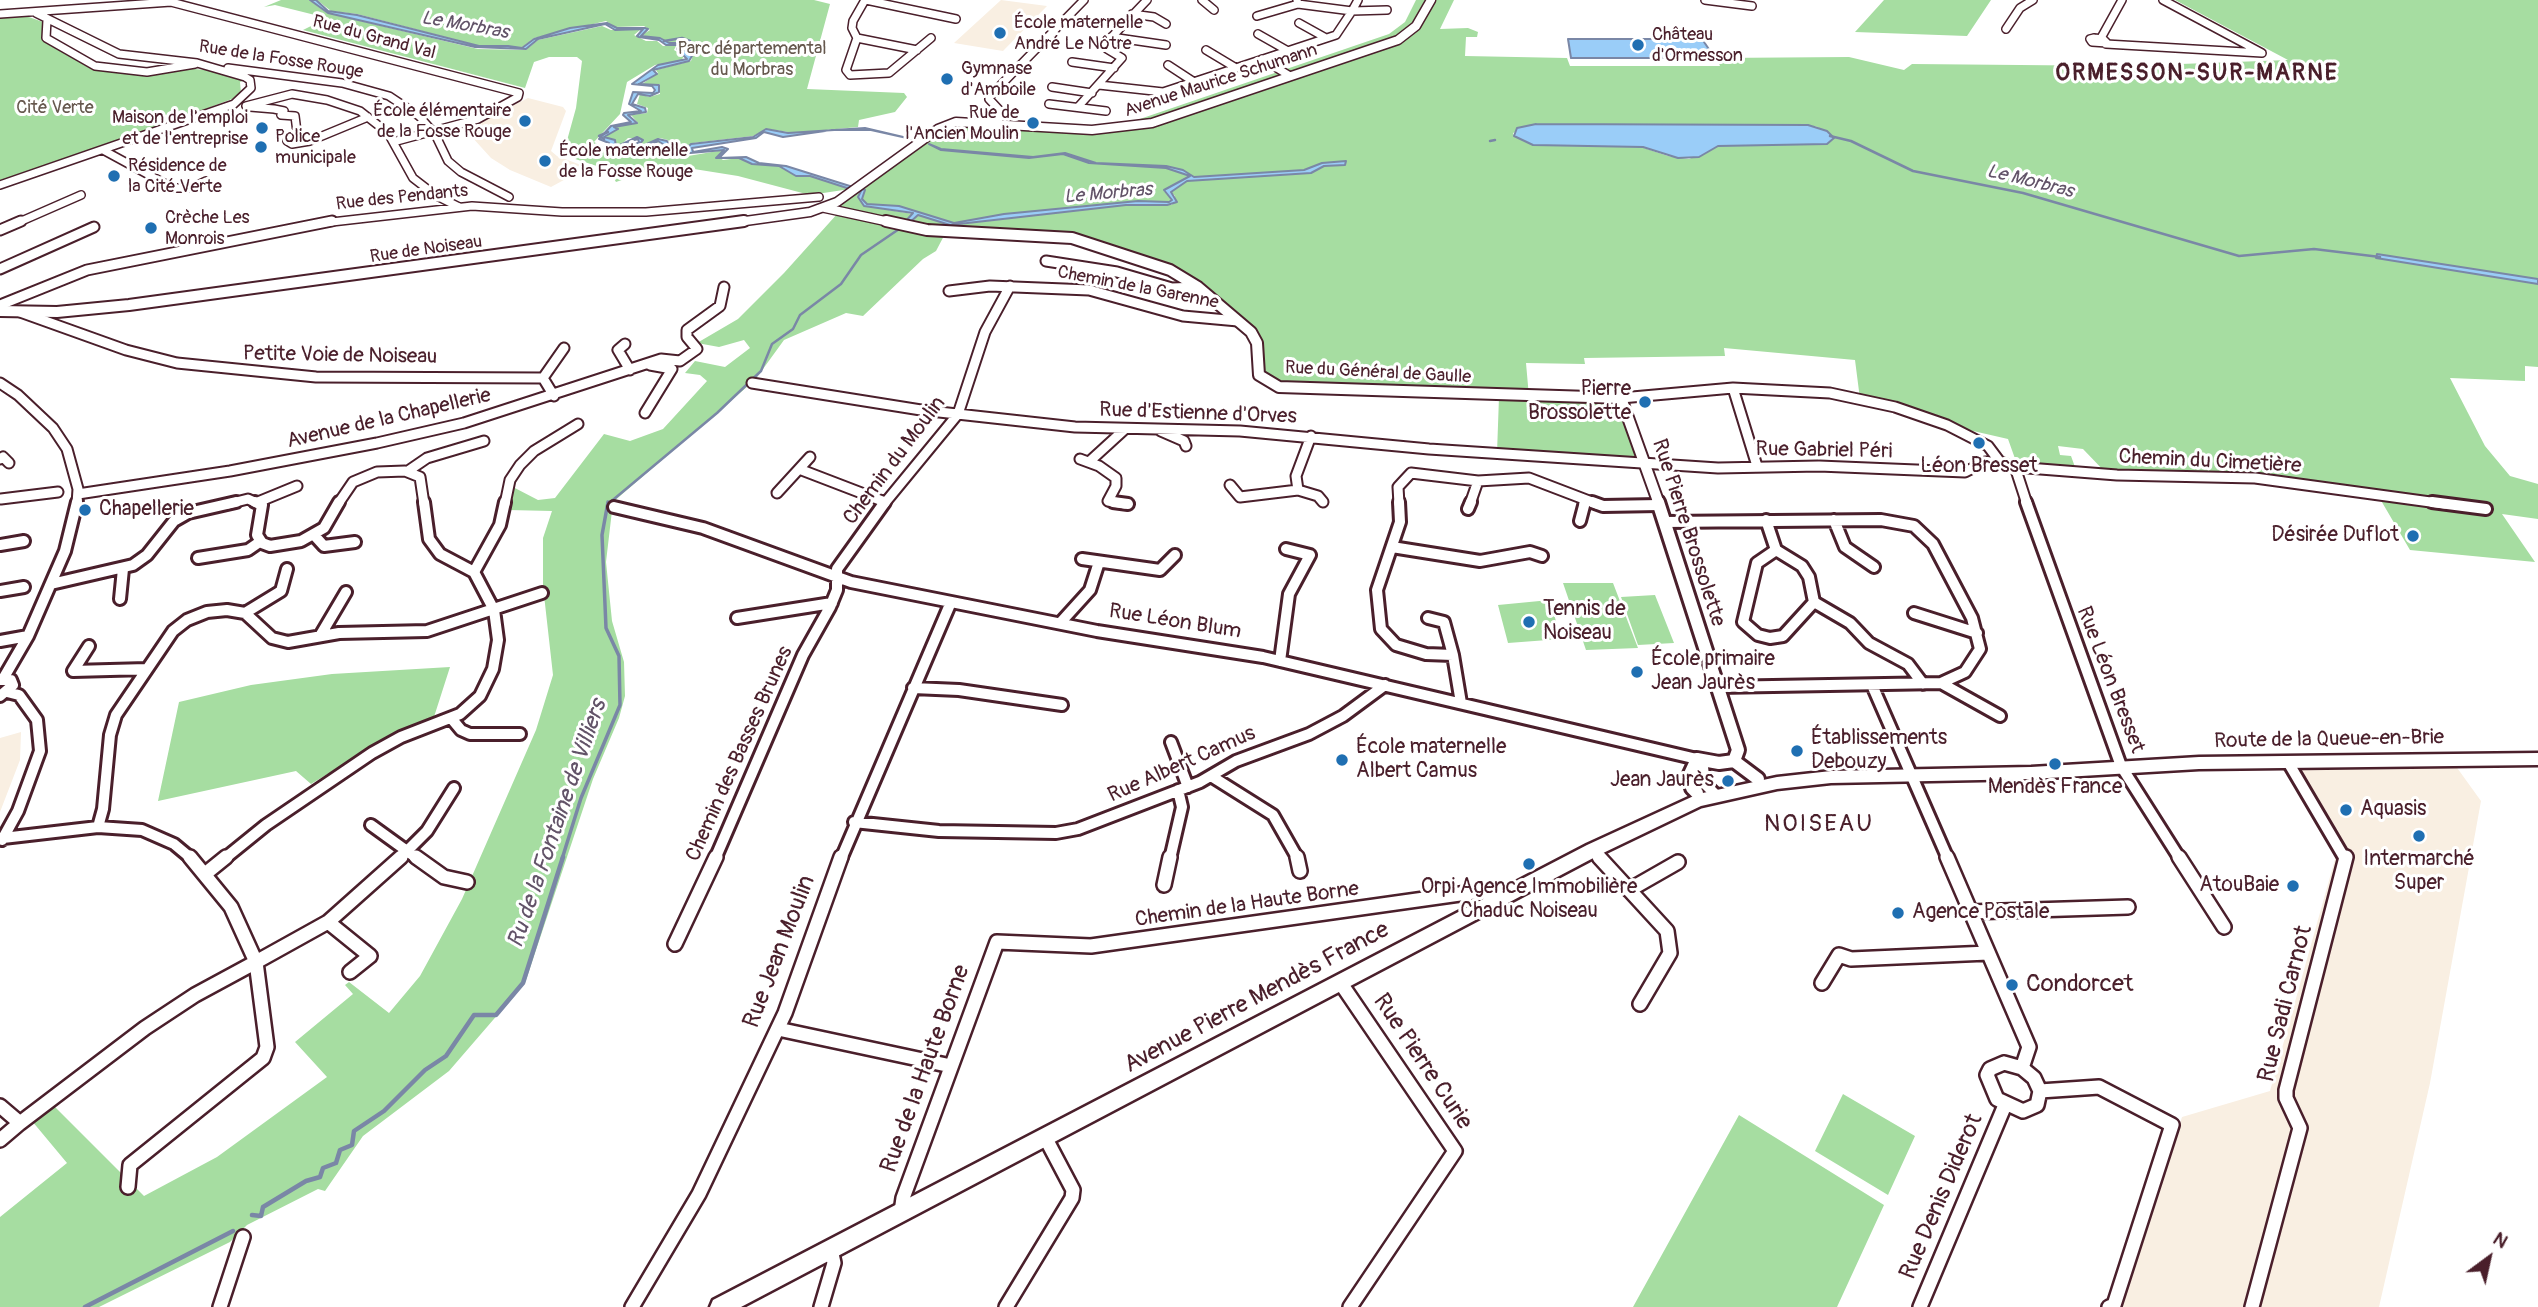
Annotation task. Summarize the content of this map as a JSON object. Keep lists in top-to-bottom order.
{
  "streets": {
    "main road": ["Route de la Queue-en-Brie", "Avenue Pierre Mendès France"],
    "street": [
      "Rue du Grand Val",
      "Rue de la Fosse Rouge",
      "Avenue Maurice Schumann",
      "Rue des Pendants",
      "Rue de Noiseau",
      "Chemin de la Garenne",
      "Petite Voie de Noiseau",
      "Rue du Général de Gaulle",
      "Rue d'Estienne d'Orves",
      "Avenue de la Chapellerie",
      "Rue Gabriel Péri",
      "Chemin du Moulin",
      "Chemin du Cimetière",
      "Rue Pierre Brossolette",
      "Rue Léon Blum",
      "Rue Léon Bresset",
      "Chemin des Basses Brunes",
      "Rue Albert Camus",
      "Chemin de la Haute Borne",
      "Rue Jean Moulin",
      "Rue Sadi Carnot",
      "Rue Pierre Curie",
      "Rue de la Haute Borne",
      "Rue Denis Diderot"
    ]
  },
  "crossings": [
    ["Rue du Grand Val", "Rue de la Fosse Rouge"],
    ["Rue de la Fosse Rouge", "Rue des Pendants"],
    ["Avenue Maurice Schumann", "Rue de Noiseau"],
    ["Rue de Noiseau", "Petite Voie de Noiseau"],
    ["Rue de Noiseau", "Rue du Général de Gaulle"],
    ["Chemin de la Garenne", "Rue du Général de Gaulle"],
    ["Chemin de la Garenne", "Chemin du Moulin"],
    ["Rue du Général de Gaulle", "Rue Pierre Brossolette"],
    ["Rue d'Estienne d'Orves", "Rue Gabriel Péri"],
    ["Rue d'Estienne d'Orves", "Chemin du Moulin"],
    ["Rue d'Estienne d'Orves", "Rue Pierre Brossolette"],
    ["Rue Gabriel Péri", "Chemin du Cimetière"],
    ["Rue Gabriel Péri", "Rue Pierre Brossolette"],
    ["Chemin du Moulin", "Rue Léon Blum"],
    ["Chemin du Moulin", "Chemin des Basses Brunes"],
    ["Chemin du Cimetière", "Rue Léon Bresset"],
    ["Rue Pierre Brossolette", "Rue Léon Blum"],
    ["Rue Léon Blum", "Chemin des Basses Brunes"],
    ["Rue Léon Blum", "Rue Albert Camus"],
    ["Rue Léon Blum", "Rue Jean Moulin"],
    ["Rue Léon Bresset", "Route de la Queue-en-Brie"],
    ["Route de la Queue-en-Brie", "Rue Sadi Carnot"],
    ["Rue Albert Camus", "Rue Jean Moulin"],
    ["Chemin de la Haute Borne", "Avenue Pierre Mendès France"],
    ["Chemin de la Haute Borne", "Rue de la Haute Borne"],
    ["Avenue Pierre Mendès France", "Rue Pierre Curie"],
    ["Avenue Pierre Mendès France", "Rue de la Haute Borne"]
  ],
  "districts": ["ORMESSON-SUR-MARNE", "NOISEAU"],
  "water": ["Le Morbras", "Ru de la Fontaine de Villiers"],
  "parks": ["Parc départemental du Morbras", "Cité Verte"],
  "places": [
    "École maternelle André Le Nôtre",
    "Château d'Ormesson",
    "Gymnase d'Amboile",
    "École élémentaire de la Fosse Rouge",
    "Rue de l'Ancien Moulin",
    "Maison de l'emploi et de l'entreprise",
    "Police municipale",
    "École maternelle de la Fosse Rouge",
    "Résidence de la Cité Verte",
    "Crèche Les Monrois",
    "Pierre Brossolette",
    "Léon Bresset",
    "Chapellerie",
    "Désirée Duflot",
    "Tennis de Noiseau",
    "École primaire Jean Jaurès",
    "Établissements Debouzy",
    "École maternelle Albert Camus",
    "Mendès France",
    "Jean Jaurès",
    "Aquasis",
    "Intermarché Super",
    "Orpi Agence Immobilière Chaduc Noiseau",
    "AtouBaie",
    "Agence Postale",
    "Condorcet"
  ],
  "north": "top right"
}
